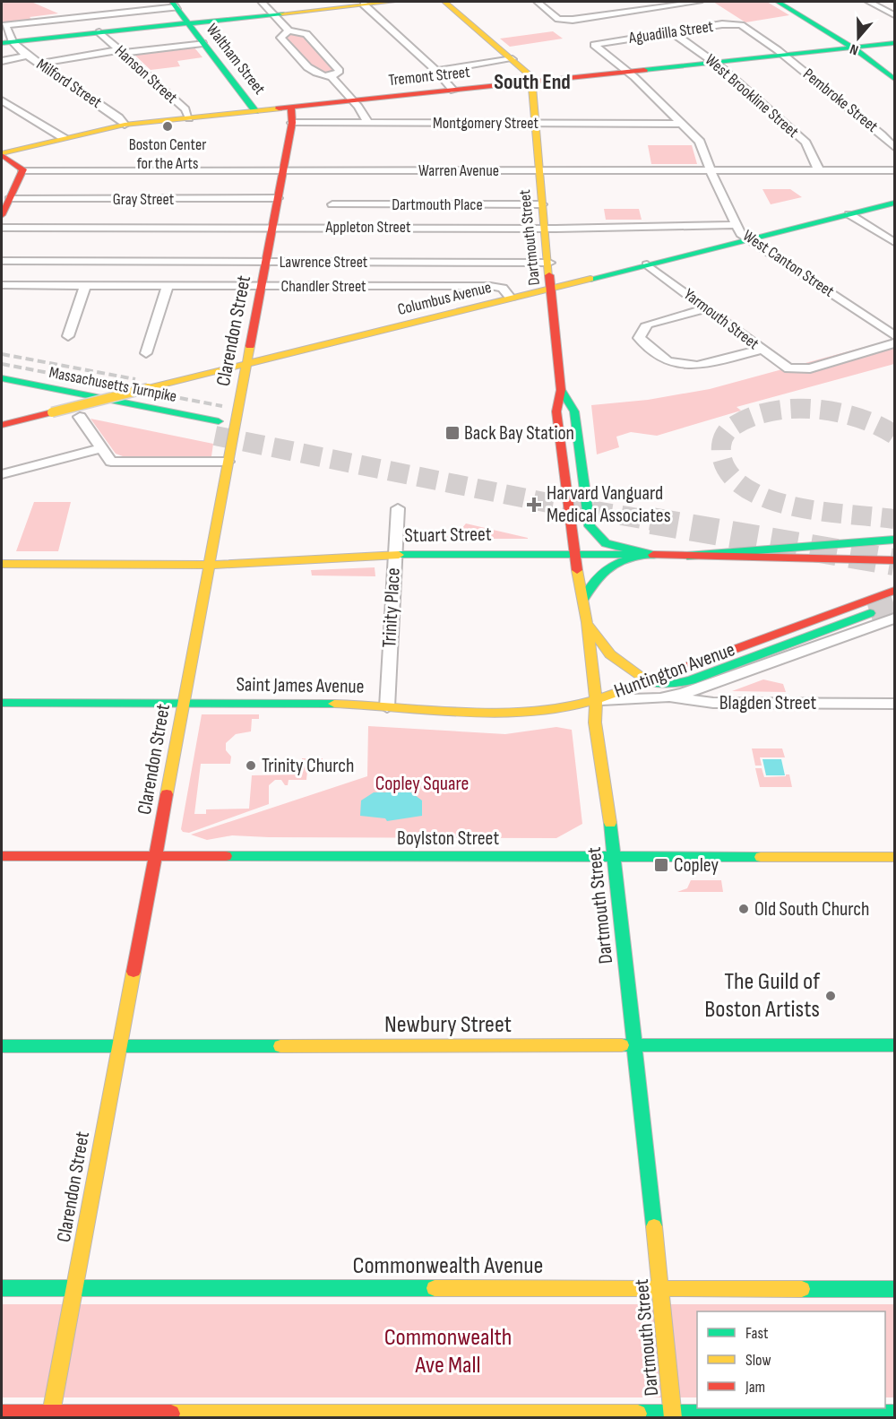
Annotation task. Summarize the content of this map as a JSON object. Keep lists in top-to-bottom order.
{
  "streets": {
    "main road": [
      "Waltham Street",
      "Tremont Street",
      "Dartmouth Street",
      "Columbus Avenue",
      "Clarendon Street",
      "Massachusetts Turnpike",
      "Stuart Street",
      "Huntington Avenue",
      "Saint James Avenue",
      "Boylston Street",
      "Newbury Street",
      "Commonwealth Avenue"
    ],
    "street": [
      "Aguadilla Street",
      "Hanson Street",
      "Milford Street",
      "West Brookline Street",
      "Pembroke Street",
      "Montgomery Street",
      "Warren Avenue",
      "Gray Street",
      "Dartmouth Place",
      "Appleton Street",
      "Lawrence Street",
      "West Canton Street",
      "Chandler Street",
      "Yarmouth Street",
      "Trinity Place",
      "Blagden Street"
    ]
  },
  "crossings": [
    ["Aguadilla Street", "Tremont Street"],
    ["Aguadilla Street", "West Brookline Street"],
    ["Aguadilla Street", "Pembroke Street"],
    ["Aguadilla Street", "West Canton Street"],
    ["Waltham Street", "Tremont Street"],
    ["Hanson Street", "Tremont Street"],
    ["Tremont Street", "Milford Street"],
    ["Tremont Street", "West Brookline Street"],
    ["Tremont Street", "Pembroke Street"],
    ["Tremont Street", "Dartmouth Street"],
    ["Tremont Street", "West Canton Street"],
    ["Tremont Street", "Clarendon Street"],
    ["West Brookline Street", "Warren Avenue"],
    ["Montgomery Street", "Dartmouth Street"],
    ["Montgomery Street", "West Canton Street"],
    ["Montgomery Street", "Clarendon Street"],
    ["Warren Avenue", "Dartmouth Street"],
    ["Warren Avenue", "West Canton Street"],
    ["Warren Avenue", "Clarendon Street"],
    ["Gray Street", "Clarendon Street"],
    ["Dartmouth Place", "Dartmouth Street"],
    ["Appleton Street", "Dartmouth Street"],
    ["Appleton Street", "West Canton Street"],
    ["Appleton Street", "Clarendon Street"],
    ["Dartmouth Street", "Lawrence Street"],
    ["Dartmouth Street", "Columbus Avenue"],
    ["Dartmouth Street", "Stuart Street"],
    ["Dartmouth Street", "Huntington Avenue"],
    ["Dartmouth Street", "Saint James Avenue"],
    ["Dartmouth Street", "Boylston Street"],
    ["Dartmouth Street", "Newbury Street"],
    ["Dartmouth Street", "Commonwealth Avenue"],
    ["Lawrence Street", "Clarendon Street"],
    ["West Canton Street", "Columbus Avenue"],
    ["Chandler Street", "Columbus Avenue"],
    ["Chandler Street", "Clarendon Street"],
    ["Columbus Avenue", "Yarmouth Street"],
    ["Columbus Avenue", "Clarendon Street"],
    ["Clarendon Street", "Stuart Street"],
    ["Clarendon Street", "Saint James Avenue"],
    ["Clarendon Street", "Boylston Street"],
    ["Clarendon Street", "Newbury Street"],
    ["Clarendon Street", "Commonwealth Avenue"],
    ["Stuart Street", "Trinity Place"],
    ["Trinity Place", "Saint James Avenue"],
    ["Huntington Avenue", "Saint James Avenue"],
    ["Huntington Avenue", "Blagden Street"]
  ],
  "districts": ["South End"],
  "parks": ["Copley Square", "Commonwealth Ave Mall"],
  "places": {
    "other": [
      "Boston Center for the Arts",
      "Trinity Church",
      "Old South Church",
      "The Guild of Boston Artists"
    ],
    "transit": ["Back Bay Station", "Copley"],
    "health": ["Harvard Vanguard Medical Associates"]
  },
  "legend": ["Fast", "Slow", "Jam"],
  "north": "bottom"
}
